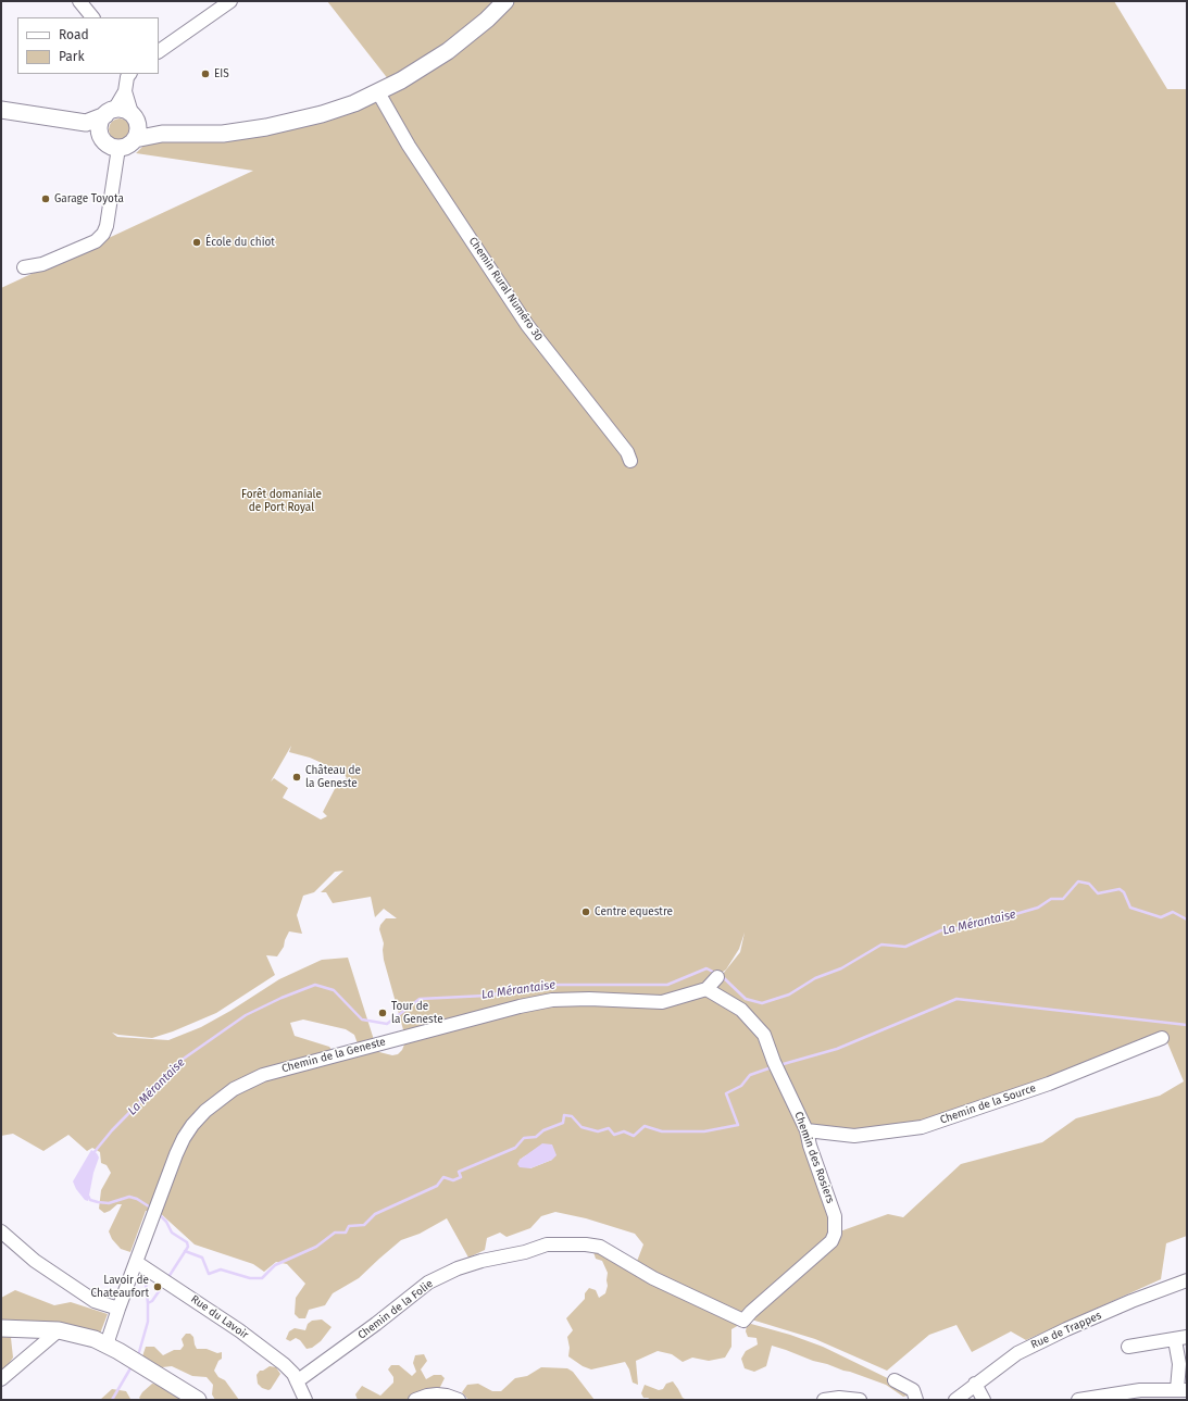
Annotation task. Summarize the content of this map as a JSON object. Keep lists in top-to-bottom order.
{
  "streets": {
    "street": [
      "Chemin Rural Numéro 30",
      "Chemin de la Geneste",
      "Chemin de la Source",
      "Chemin des Rosiers",
      "Chemin de la Folie",
      "Rue du Lavoir",
      "Rue de Trappes"
    ]
  },
  "crossings": [
    ["Chemin de la Geneste", "Chemin des Rosiers"],
    ["Chemin de la Geneste", "Rue du Lavoir"],
    ["Chemin de la Source", "Chemin des Rosiers"],
    ["Chemin des Rosiers", "Chemin de la Folie"],
    ["Chemin de la Folie", "Rue du Lavoir"]
  ],
  "water": ["La Mérantaise"],
  "parks": ["Forêt domaniale de Port Royal"],
  "places": [
    "EIS",
    "Garage Toyota",
    "École du chiot",
    "Château de la Geneste",
    "Centre equestre",
    "Tour de la Geneste",
    "Lavoir de Chateaufort"
  ],
  "legend": ["Road", "Park"]
}
